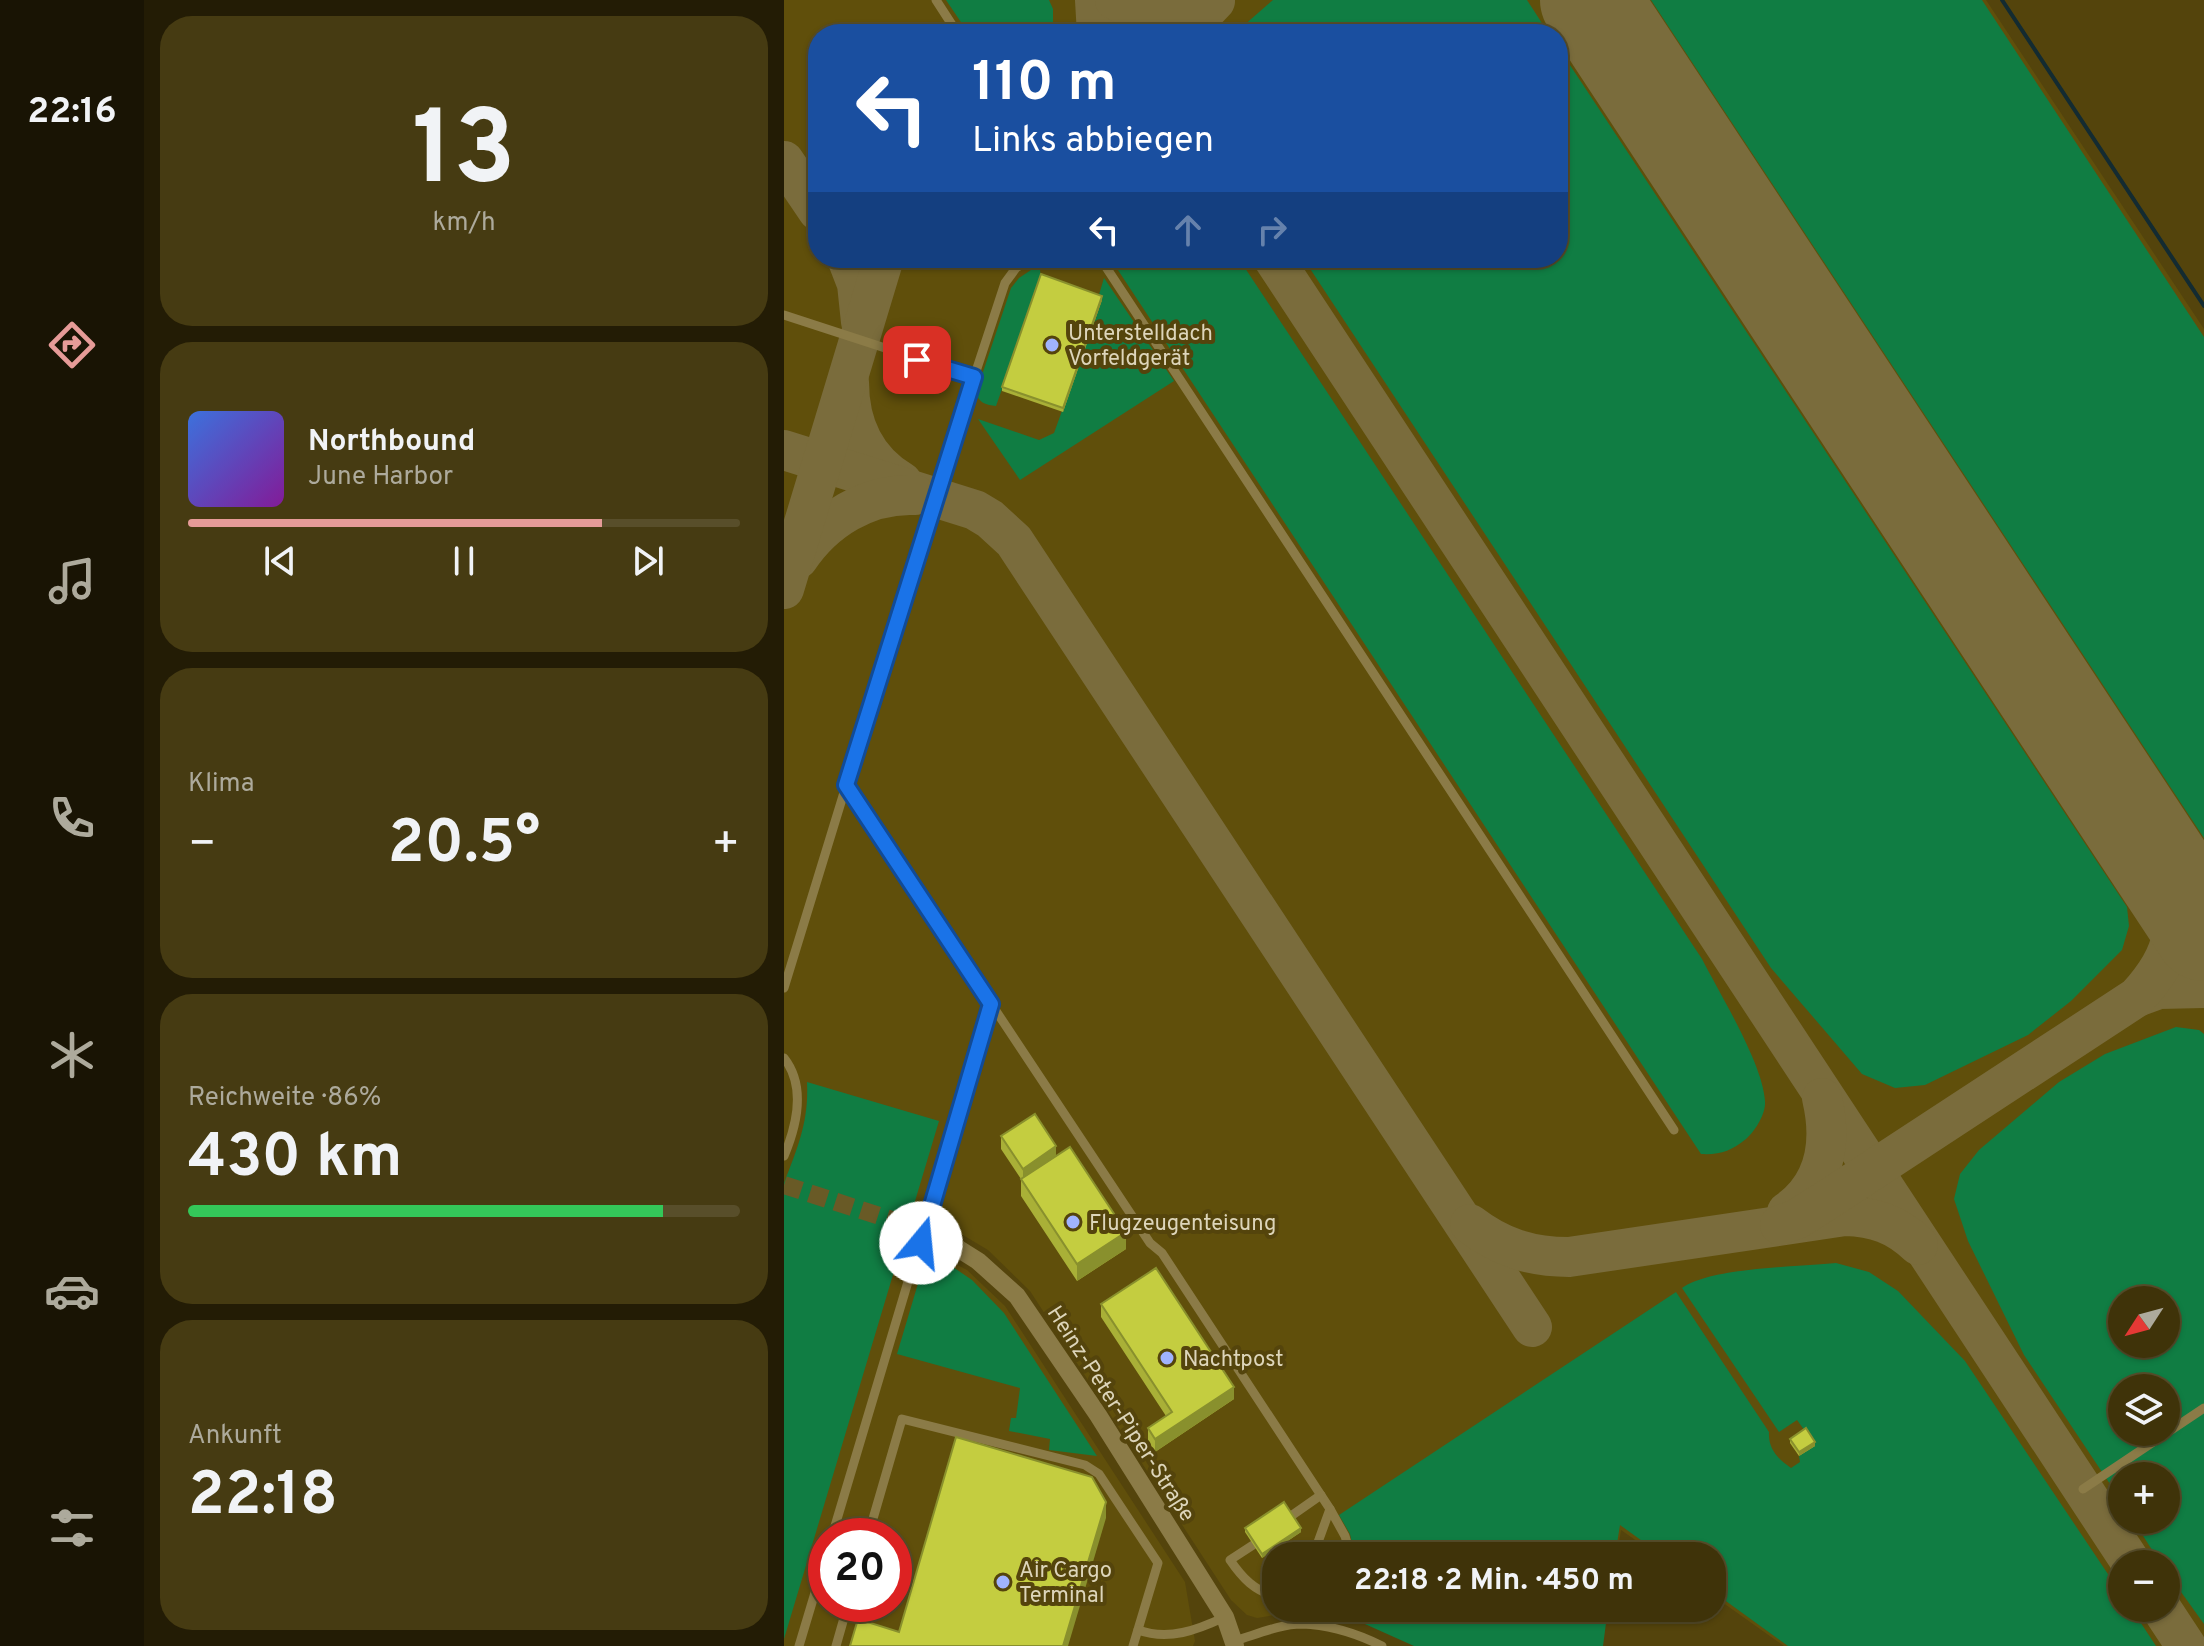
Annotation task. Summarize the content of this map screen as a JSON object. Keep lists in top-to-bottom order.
{
  "streets": {
    "street": ["Heinz-Peter-Piper-Straße"]
  },
  "places": [
    "Unterstelldach Vorfeldgerät",
    "Flugzeugenteisung",
    "Nachtpost",
    "Air Cargo Terminal"
  ],
  "north": "bottom left",
  "page": {
    "tabs": "22:16",
    "tile": [
      ["13", "km/h"],
      "Klima",
      ["Reichweite · 86%", "430 km"],
      ["Ankunft", "22:18"]
    ],
    "turn": ["110 m", "Links abbiegen"],
    "song": ["Northbound", "June Harbor"],
    "heat": ["−", "20.5°", "+"],
    "map_buttons": ["+", "−"],
    "limit": "20",
    "trip": "22:18 · 2 Min. · 450 m"
  }
}
